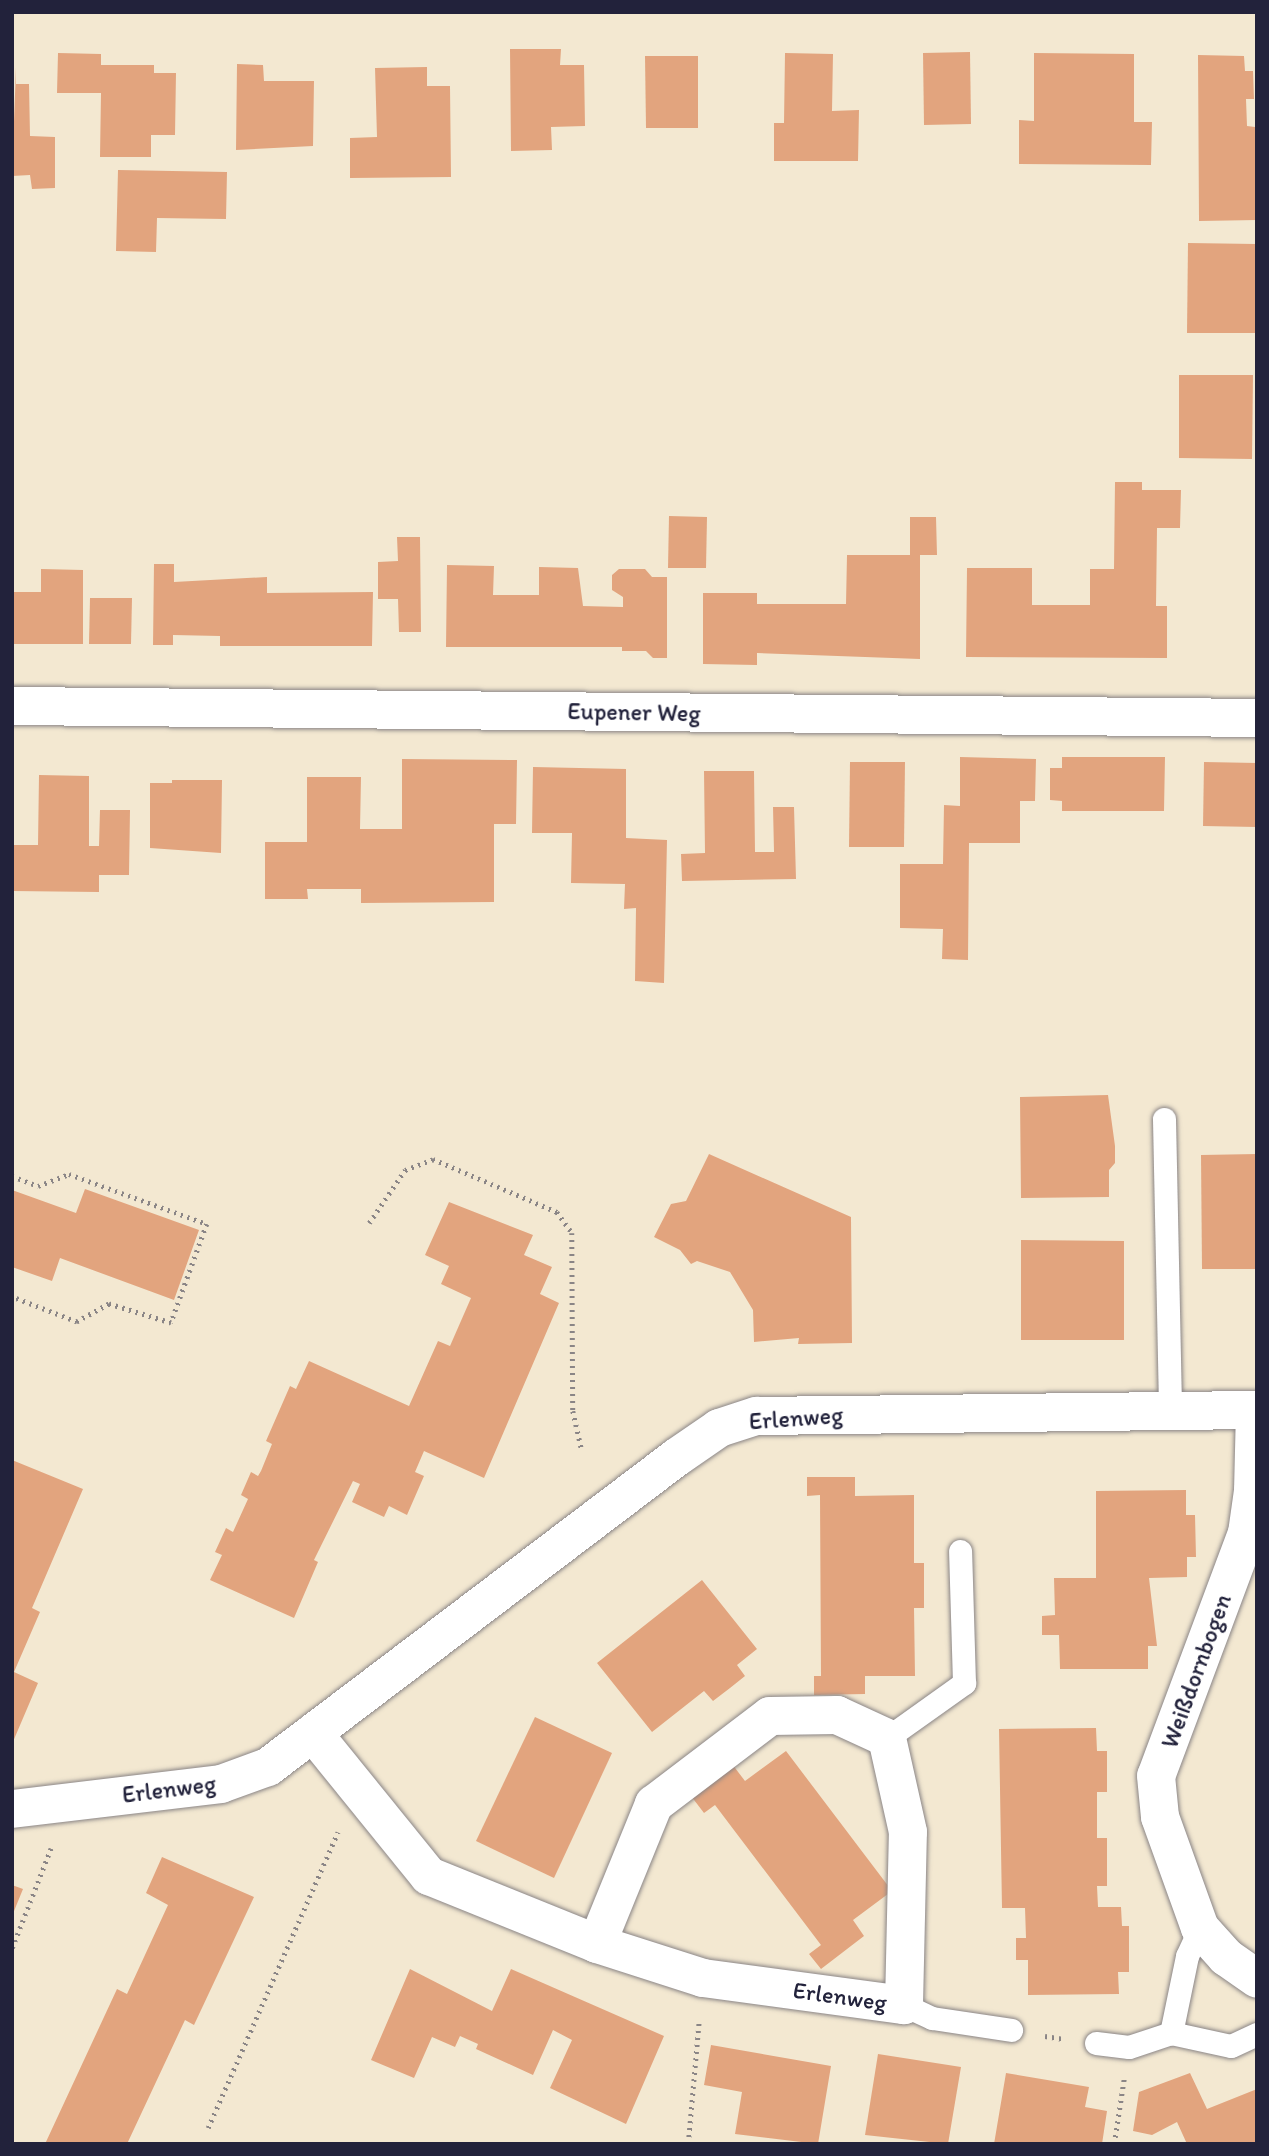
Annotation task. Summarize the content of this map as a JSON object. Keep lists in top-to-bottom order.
{
  "streets": {
    "street": ["Eupener Weg", "Erlenweg", "Weißdornbogen"]
  },
  "crossings": [
    ["Erlenweg", "Weißdornbogen"]
  ]
}
